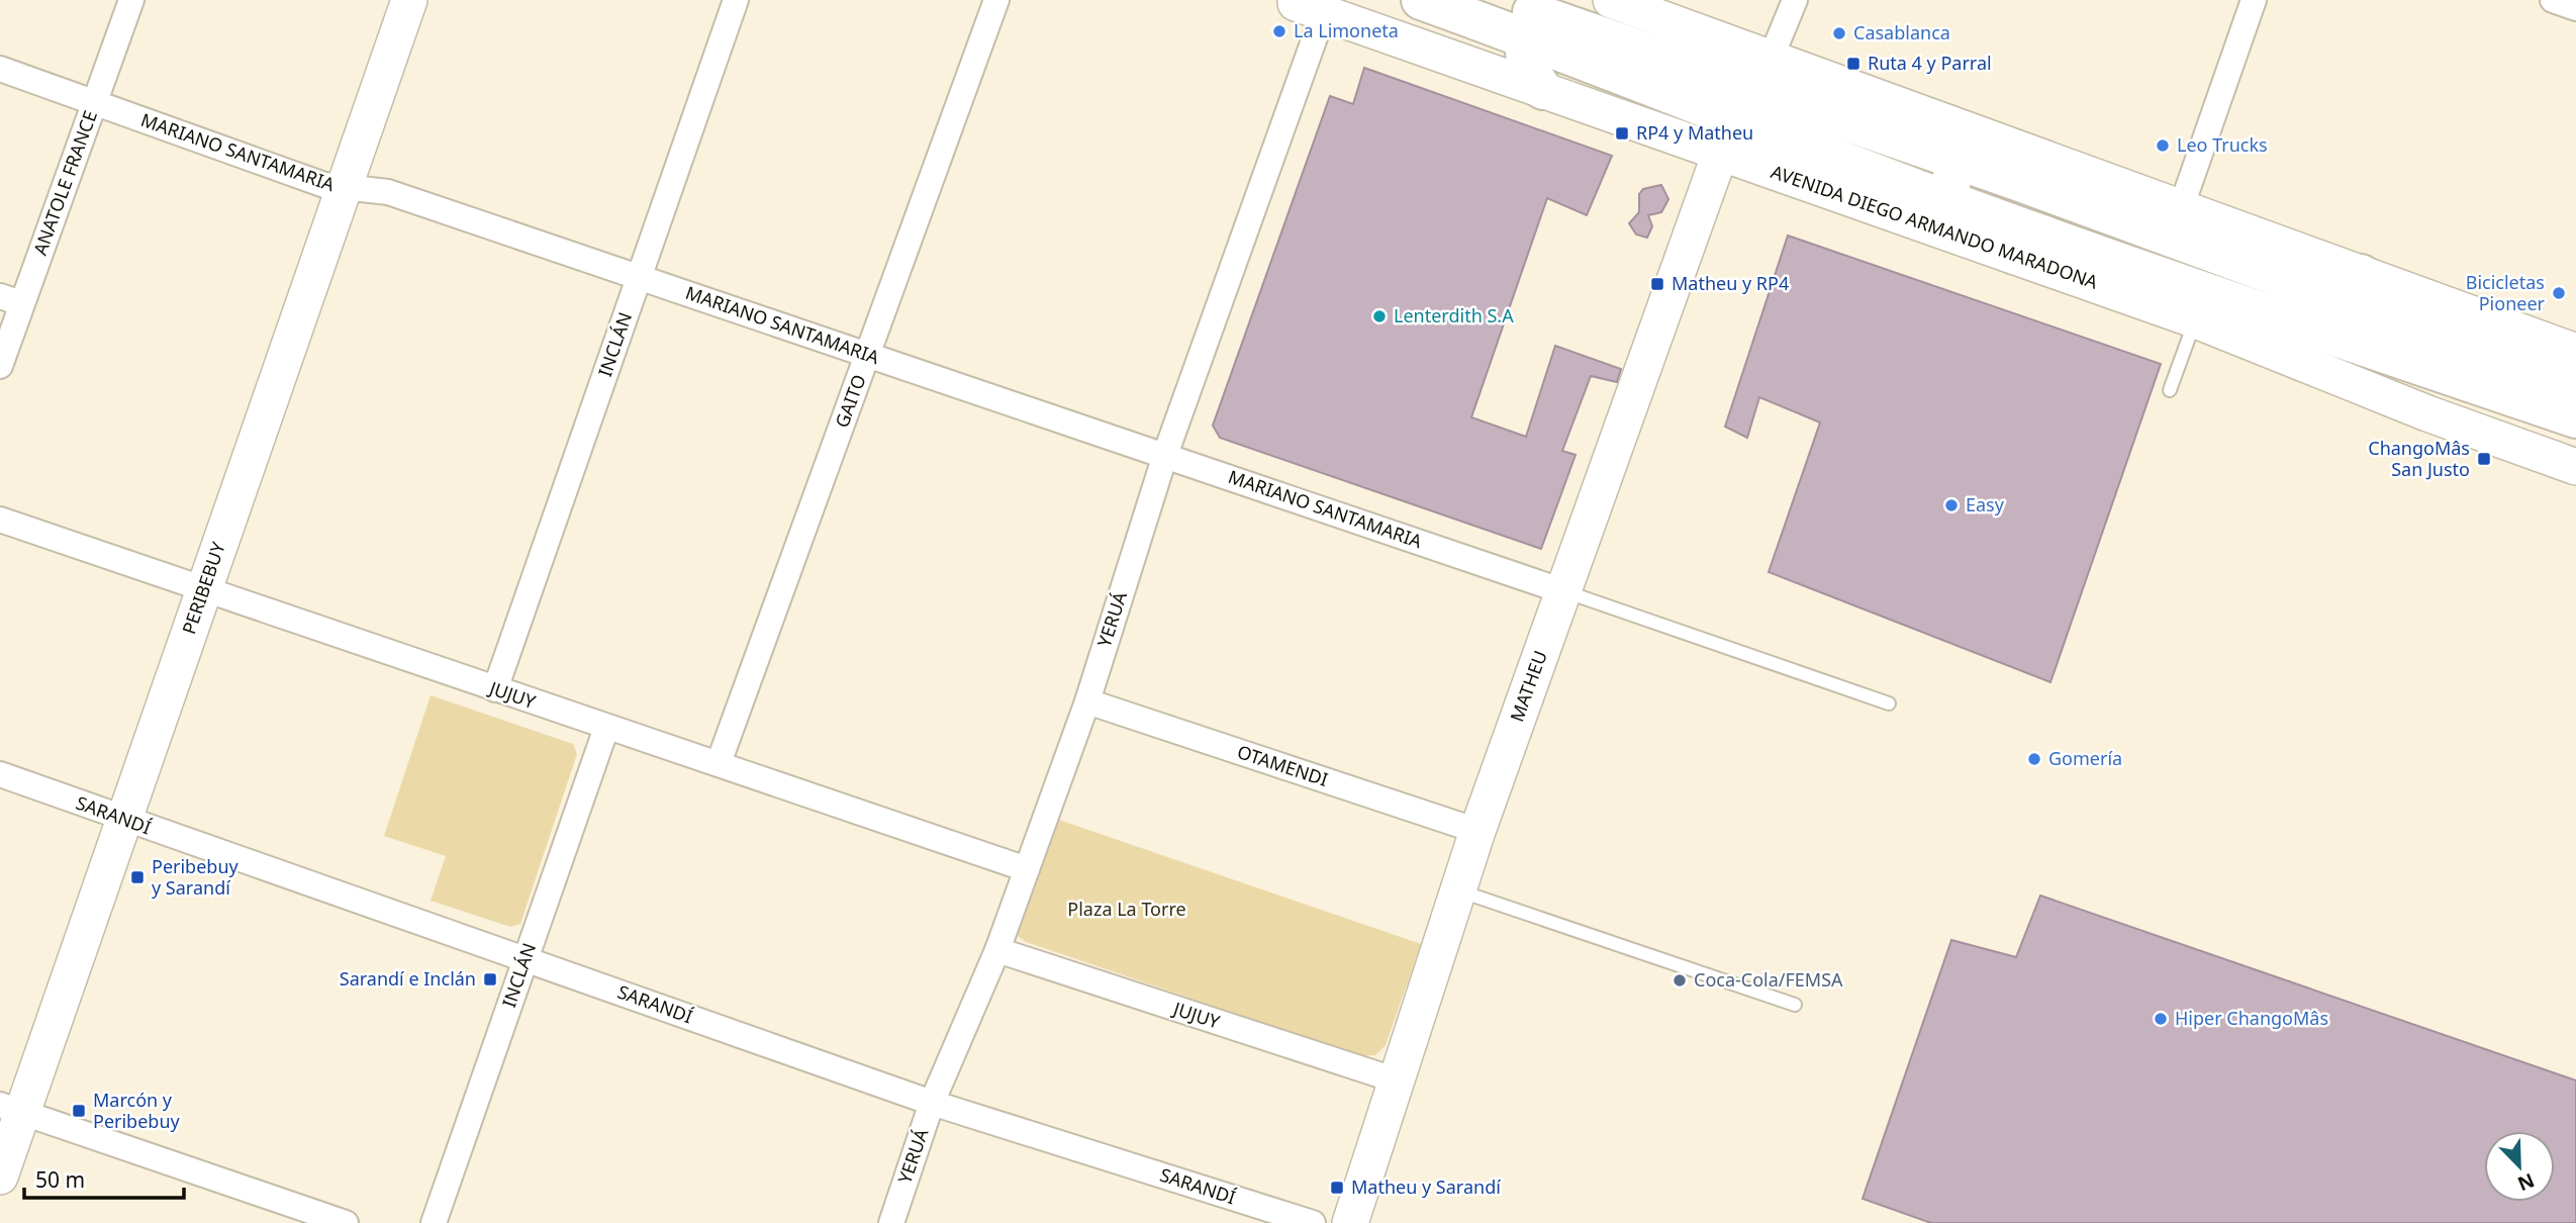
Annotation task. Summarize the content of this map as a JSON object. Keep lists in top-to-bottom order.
{
  "streets": {
    "main road": ["AVENIDA DIEGO ARMANDO MARADONA"],
    "street": [
      "MARIANO SANTAMARIA",
      "ANATOLE FRANCE",
      "INCLÁN",
      "GAITO",
      "PERIBEBUY",
      "YERUÁ",
      "MATHEU",
      "JUJUY",
      "OTAMENDI",
      "SARANDÍ"
    ]
  },
  "crossings": [
    ["MARIANO SANTAMARIA", "ANATOLE FRANCE"],
    ["MARIANO SANTAMARIA", "INCLÁN"],
    ["MARIANO SANTAMARIA", "GAITO"],
    ["MARIANO SANTAMARIA", "PERIBEBUY"],
    ["MARIANO SANTAMARIA", "YERUÁ"],
    ["MARIANO SANTAMARIA", "MATHEU"],
    ["AVENIDA DIEGO ARMANDO MARADONA", "YERUÁ"],
    ["AVENIDA DIEGO ARMANDO MARADONA", "MATHEU"],
    ["INCLÁN", "JUJUY"],
    ["INCLÁN", "SARANDÍ"],
    ["GAITO", "JUJUY"],
    ["PERIBEBUY", "JUJUY"],
    ["PERIBEBUY", "SARANDÍ"],
    ["YERUÁ", "JUJUY"],
    ["YERUÁ", "OTAMENDI"],
    ["YERUÁ", "SARANDÍ"],
    ["MATHEU", "JUJUY"],
    ["MATHEU", "OTAMENDI"]
  ],
  "parks": ["Plaza La Torre"],
  "places": {
    "other": [
      "La Limoneta",
      "Casablanca",
      "Leo Trucks",
      "Bicicletas Pioneer",
      "Lenterdith S.A",
      "Easy",
      "Gomería",
      "Coca-Cola/FEMSA",
      "Hiper ChangoMâs"
    ],
    "transit": [
      "Ruta 4 y Parral",
      "RP4 y Matheu",
      "Matheu y RP4",
      "ChangoMâs San Justo",
      "Peribebuy y Sarandí",
      "Sarandí e Inclán",
      "Marcón y Peribebuy",
      "Matheu y Sarandí"
    ]
  },
  "scale_bar": "50 m",
  "north": "bottom right"
}
